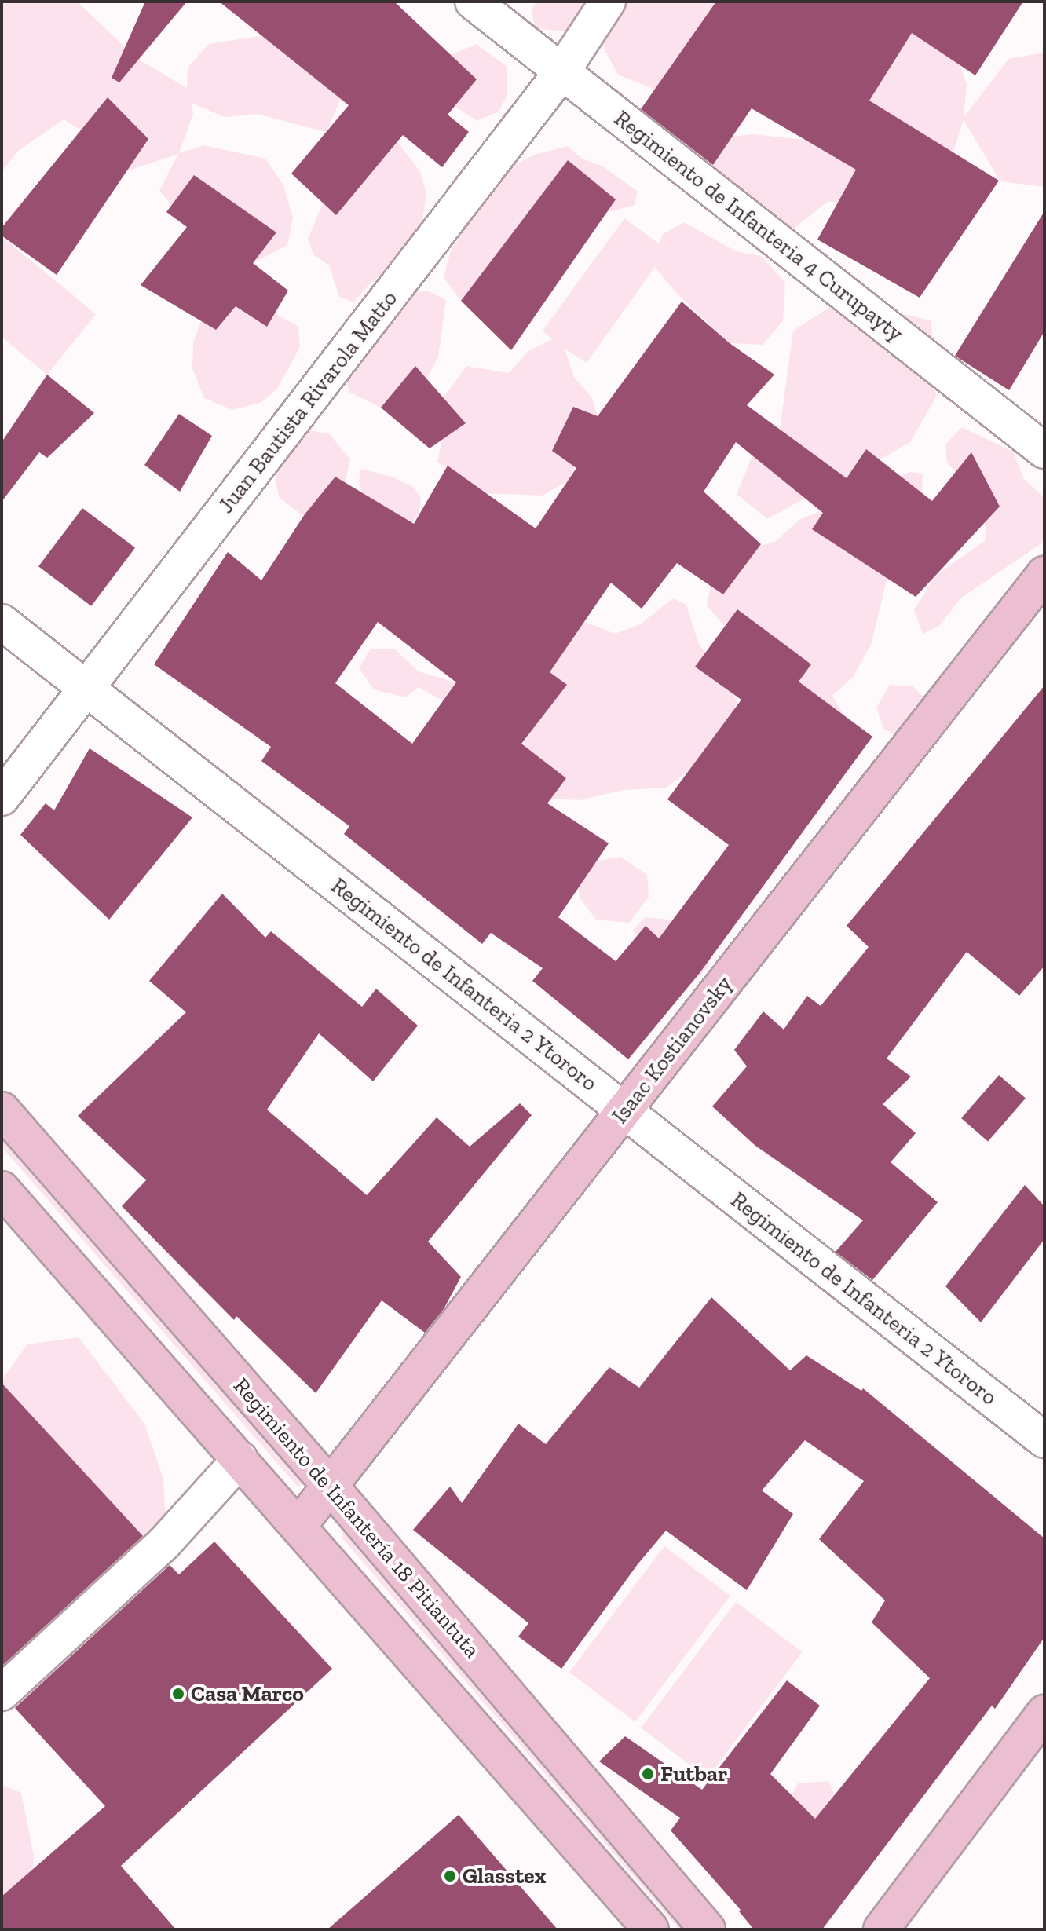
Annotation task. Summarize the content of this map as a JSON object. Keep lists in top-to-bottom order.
{
  "streets": {
    "main road": ["Isaac Kostianovsky", "Regimiento de Infantería 18 Pitiantuta"],
    "street": ["Regimiento de Infanteria 4 Curupayty", "Juan Bautista Rivarola Matto", "Regimiento de Infanteria 2 Ytororo"]
  },
  "crossings": [
    ["Regimiento de Infanteria 4 Curupayty", "Juan Bautista Rivarola Matto"],
    ["Juan Bautista Rivarola Matto", "Regimiento de Infanteria 2 Ytororo"],
    ["Regimiento de Infanteria 2 Ytororo", "Isaac Kostianovsky"],
    ["Isaac Kostianovsky", "Regimiento de Infantería 18 Pitiantuta"]
  ],
  "places": ["Casa Marco", "Futbar", "Glasstex"]
}
